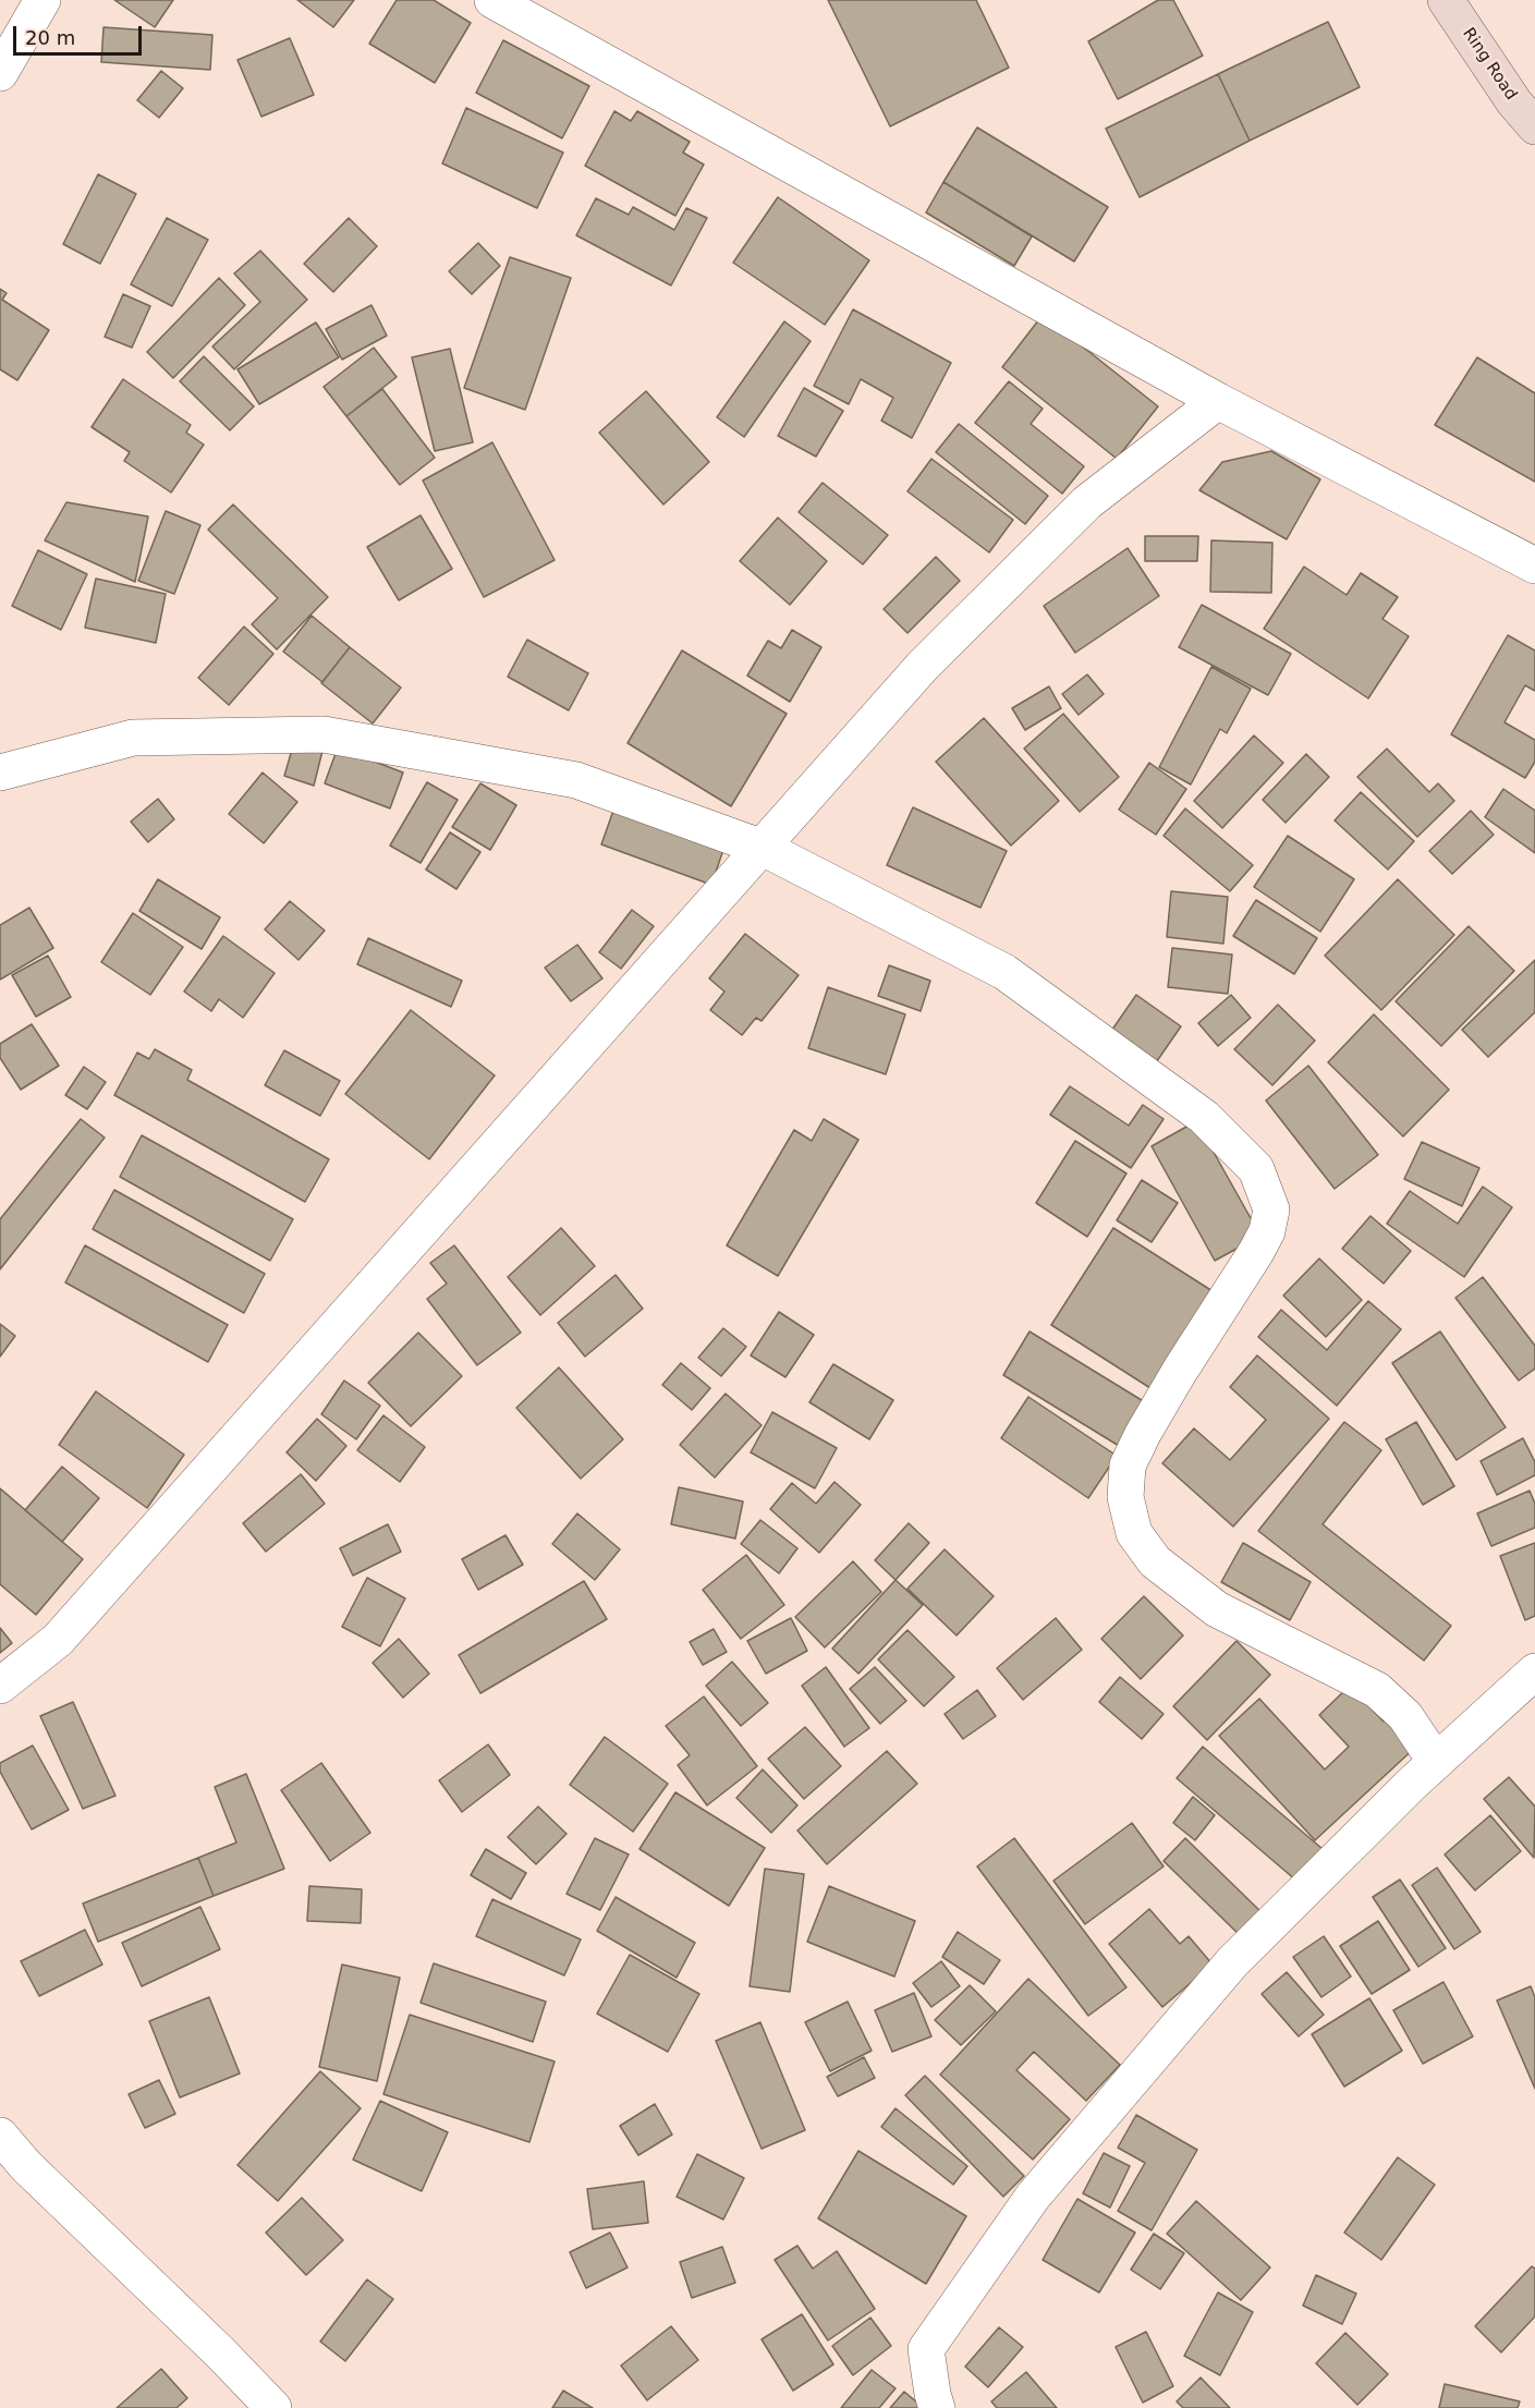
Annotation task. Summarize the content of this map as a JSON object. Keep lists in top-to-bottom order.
{
  "streets": {
    "main road": ["Ring Road"]
  },
  "scale_bar": "20 m"
}
